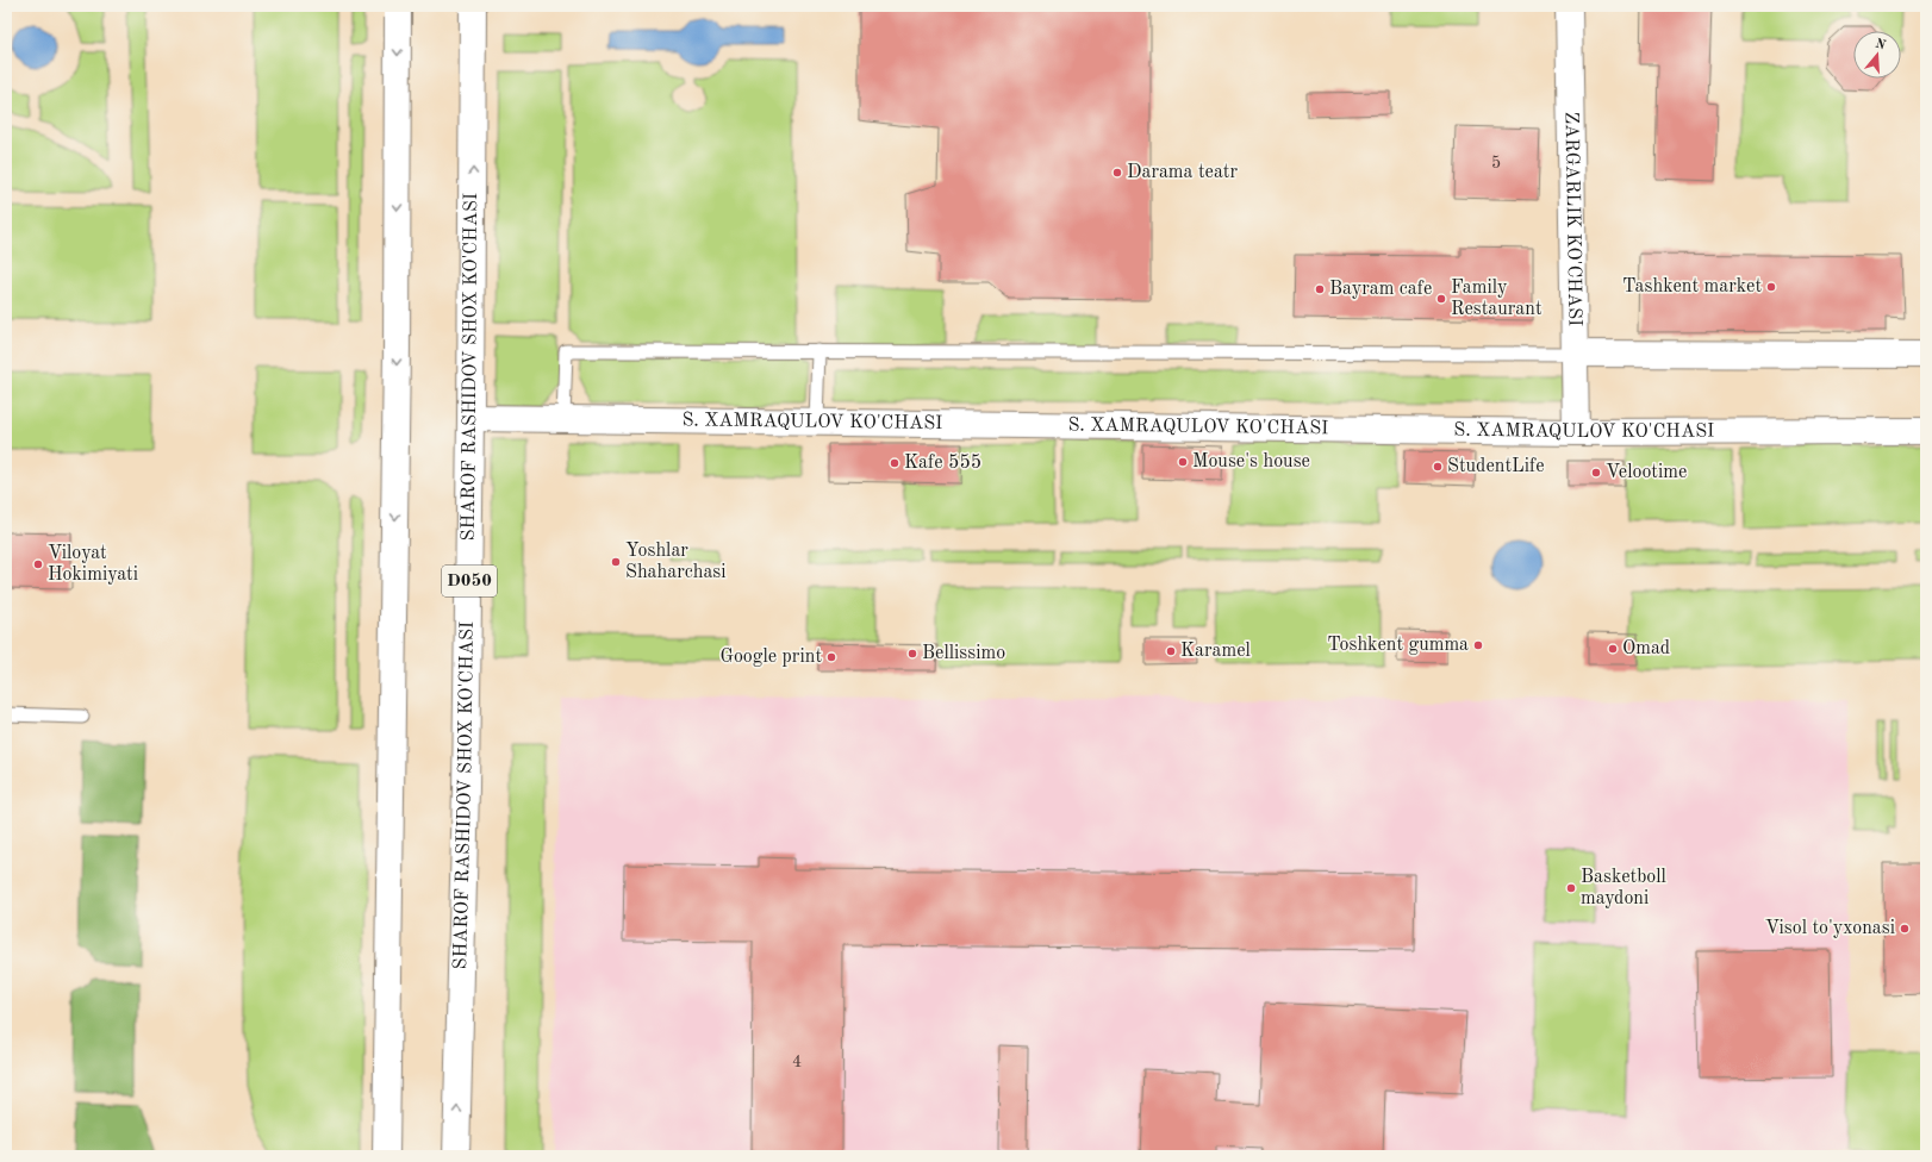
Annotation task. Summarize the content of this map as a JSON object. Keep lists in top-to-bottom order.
{
  "streets": {
    "main road": [
      "ZARGARLIK KO'CHASI",
      "SHAROF RASHIDOV SHOX KO'CHASI",
      "S. XAMRAQULOV KO'CHASI",
      "D050"
    ]
  },
  "crossings": [
    ["ZARGARLIK KO'CHASI", "S. XAMRAQULOV KO'CHASI"],
    ["SHAROF RASHIDOV SHOX KO'CHASI", "S. XAMRAQULOV KO'CHASI"]
  ],
  "places": [
    "Darama teatr",
    "Tashkent market",
    "Bayram cafe",
    "Family Restaurant",
    "Mouse's house",
    "Kafe 555",
    "StudentLife",
    "Velootime",
    "Yoshlar Shaharchasi",
    "Viloyat Hokimiyati",
    "Toshkent gumma",
    "Omad",
    "Karamel",
    "Bellissimo",
    "Google print",
    "Basketboll maydoni",
    "Visol to'yxonasi"
  ],
  "house_numbers": ["5", "4"],
  "north": "top"
}
